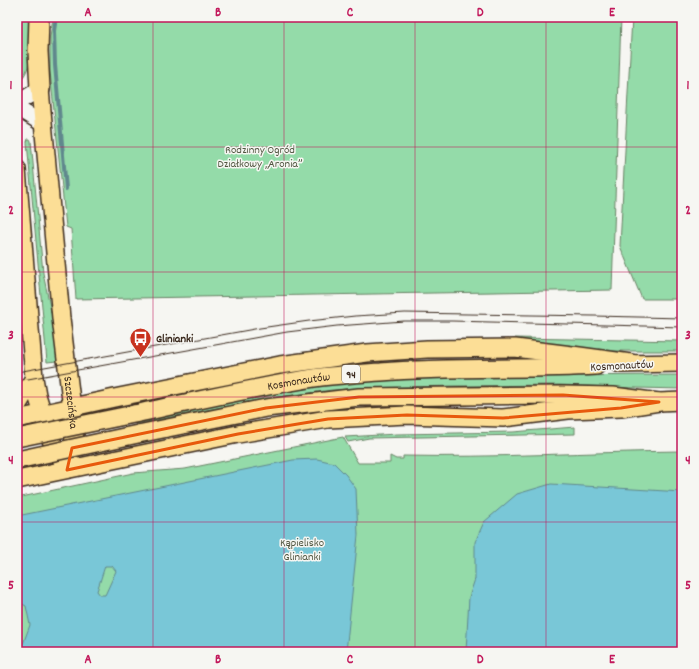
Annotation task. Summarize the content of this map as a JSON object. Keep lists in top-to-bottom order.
{
  "streets": {
    "main road": ["Kosmonautów", "94", "Szczecińska"]
  },
  "parks": ["Rodzinny Ogród Działkowy „Aronia”", "Kąpielisko Glinianki"],
  "places": {
    "bus stop": ["Glinianki"]
  },
  "grid": {
    "columns": [
      "A",
      "B",
      "C",
      "D",
      "E"
    ],
    "rows": [
      "1",
      "2",
      "3",
      "4",
      "5"
    ]
  }
}
